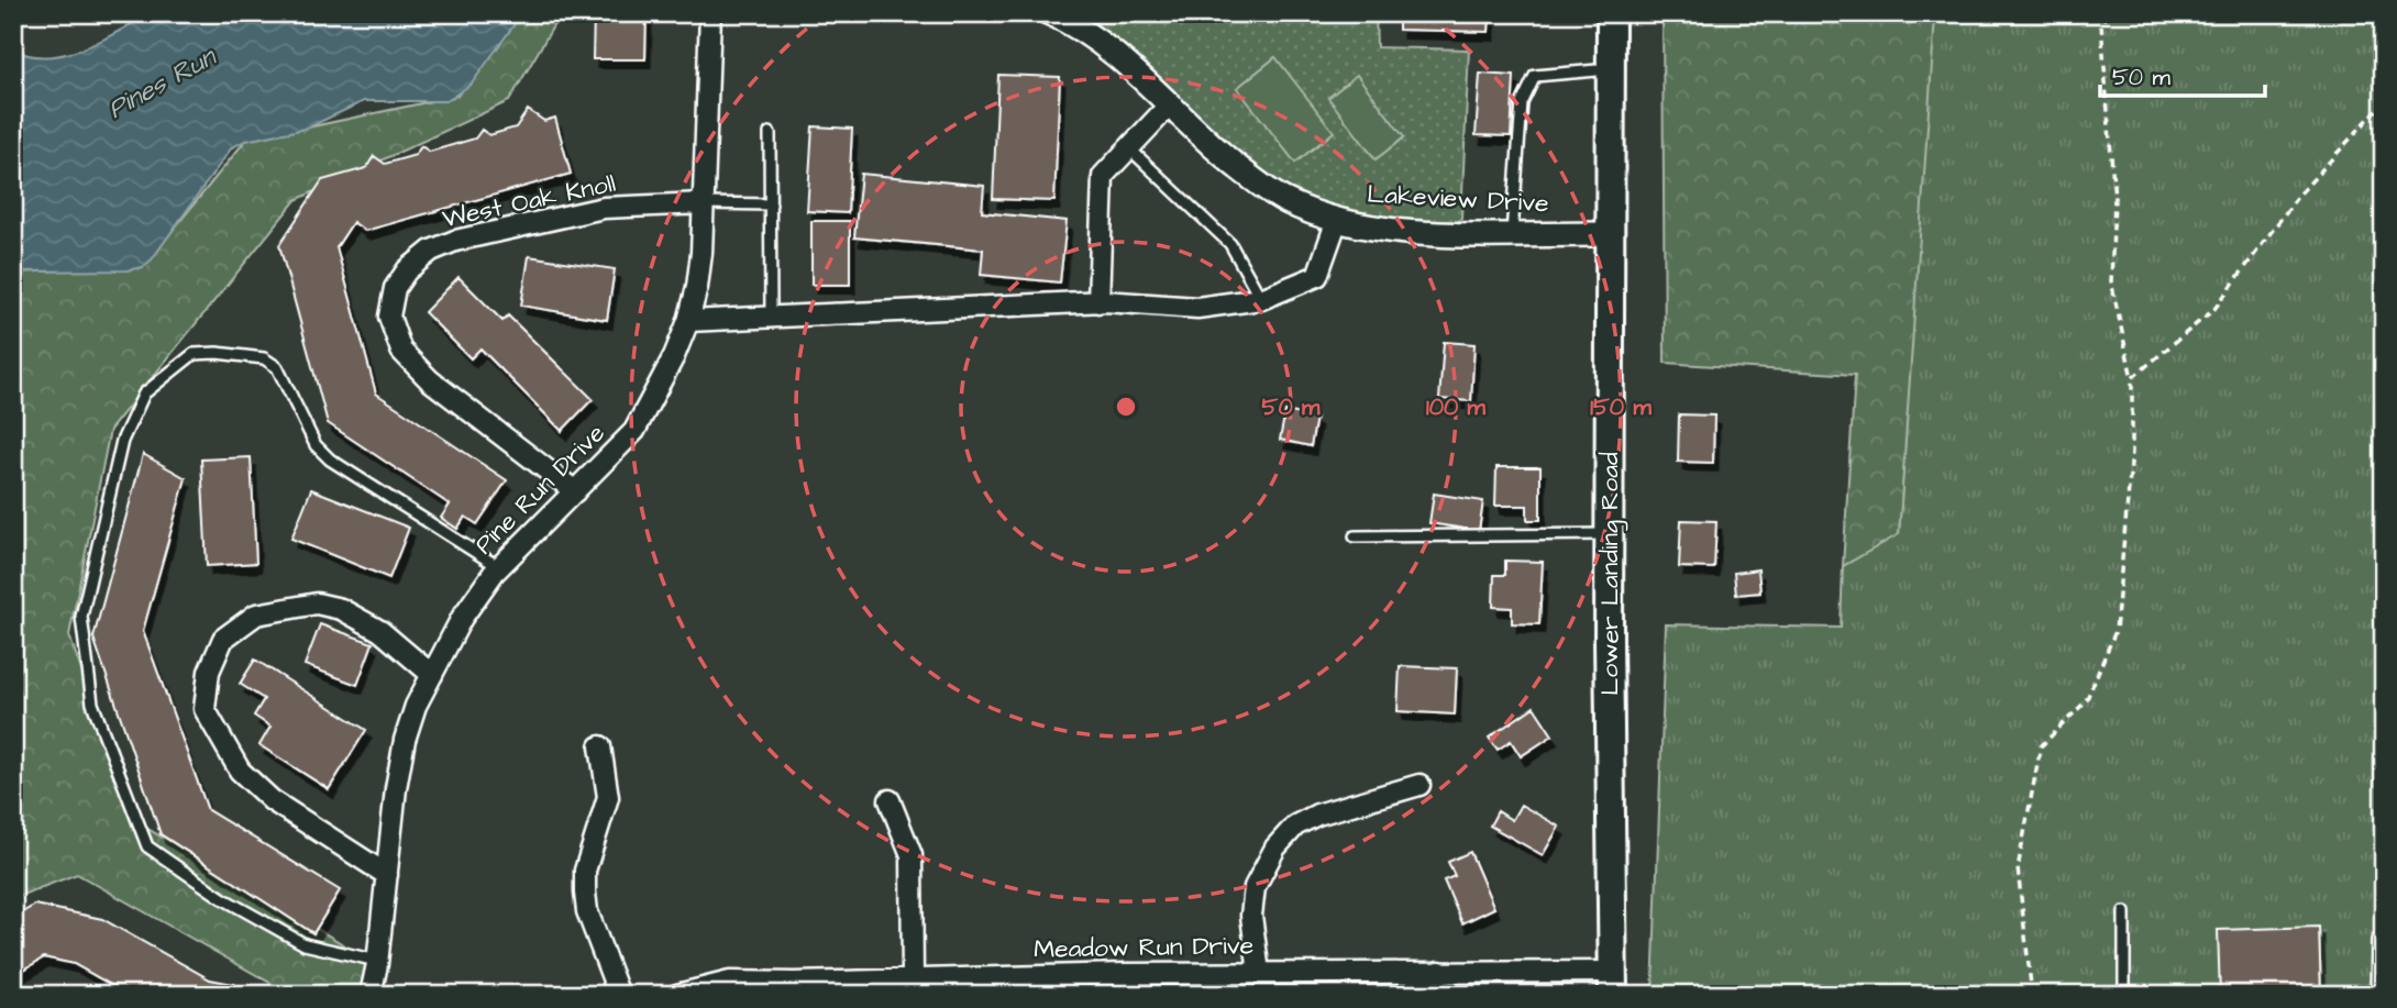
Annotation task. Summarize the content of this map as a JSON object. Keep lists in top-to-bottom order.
{
  "streets": {
    "main road": ["Lower Landing Road"],
    "street": [
      "Lakeview Drive",
      "West Oak Knoll",
      "Pine Run Drive",
      "Meadow Run Drive"
    ]
  },
  "crossings": [
    ["Lakeview Drive", "Lower Landing Road"],
    ["West Oak Knoll", "Pine Run Drive"],
    ["Lower Landing Road", "Meadow Run Drive"]
  ],
  "water": ["Pines Run"],
  "scale_bar": "50 m",
  "rings": ["50 m", "100 m", "150 m"]
}
